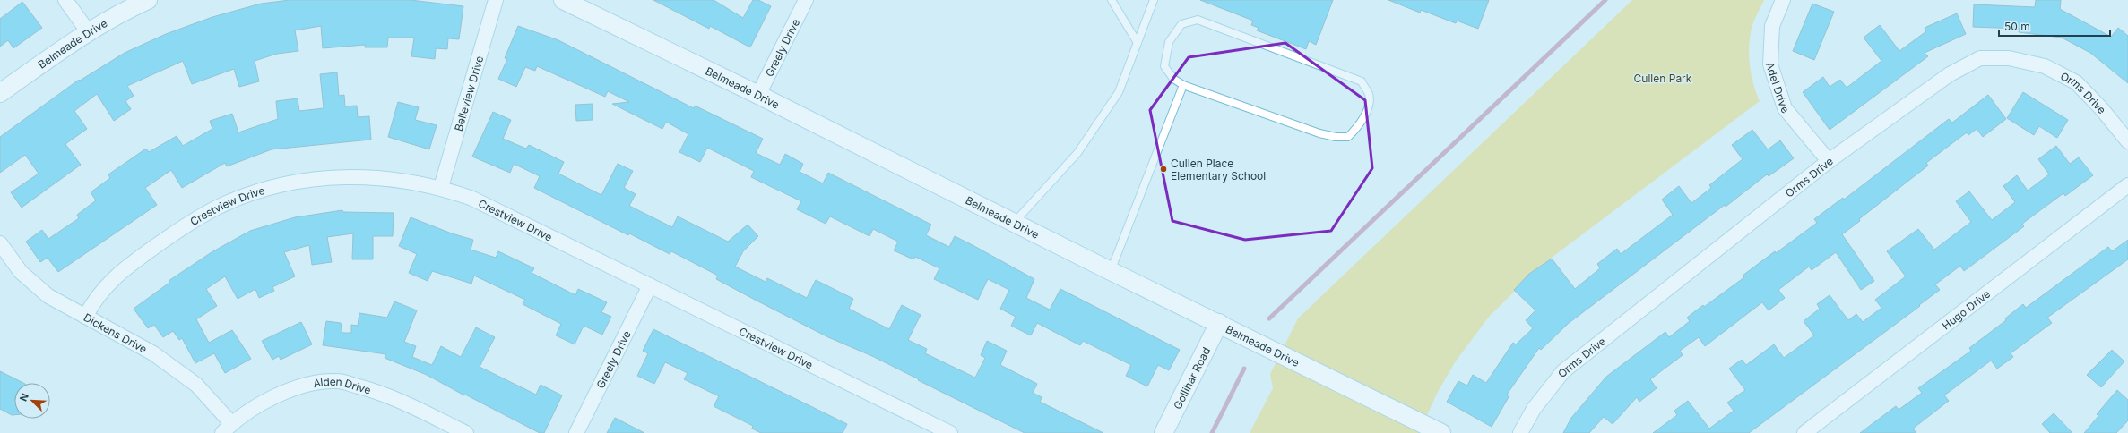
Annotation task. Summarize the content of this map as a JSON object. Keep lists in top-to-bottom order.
{
  "streets": {
    "street": [
      "Belmeade Drive",
      "Greely Drive",
      "Adel Drive",
      "Belleview Drive",
      "Orms Drive",
      "Crestview Drive",
      "Hugo Drive",
      "Dickens Drive",
      "Gollihar Road",
      "Alden Drive"
    ]
  },
  "crossings": [
    ["Belmeade Drive", "Greely Drive"],
    ["Belmeade Drive", "Gollihar Road"],
    ["Greely Drive", "Crestview Drive"],
    ["Adel Drive", "Orms Drive"],
    ["Belleview Drive", "Crestview Drive"],
    ["Crestview Drive", "Dickens Drive"],
    ["Dickens Drive", "Alden Drive"]
  ],
  "parks": ["Cullen Park"],
  "places": ["Cullen Place Elementary School"],
  "scale_bar": "50 m",
  "north": "top left"
}
